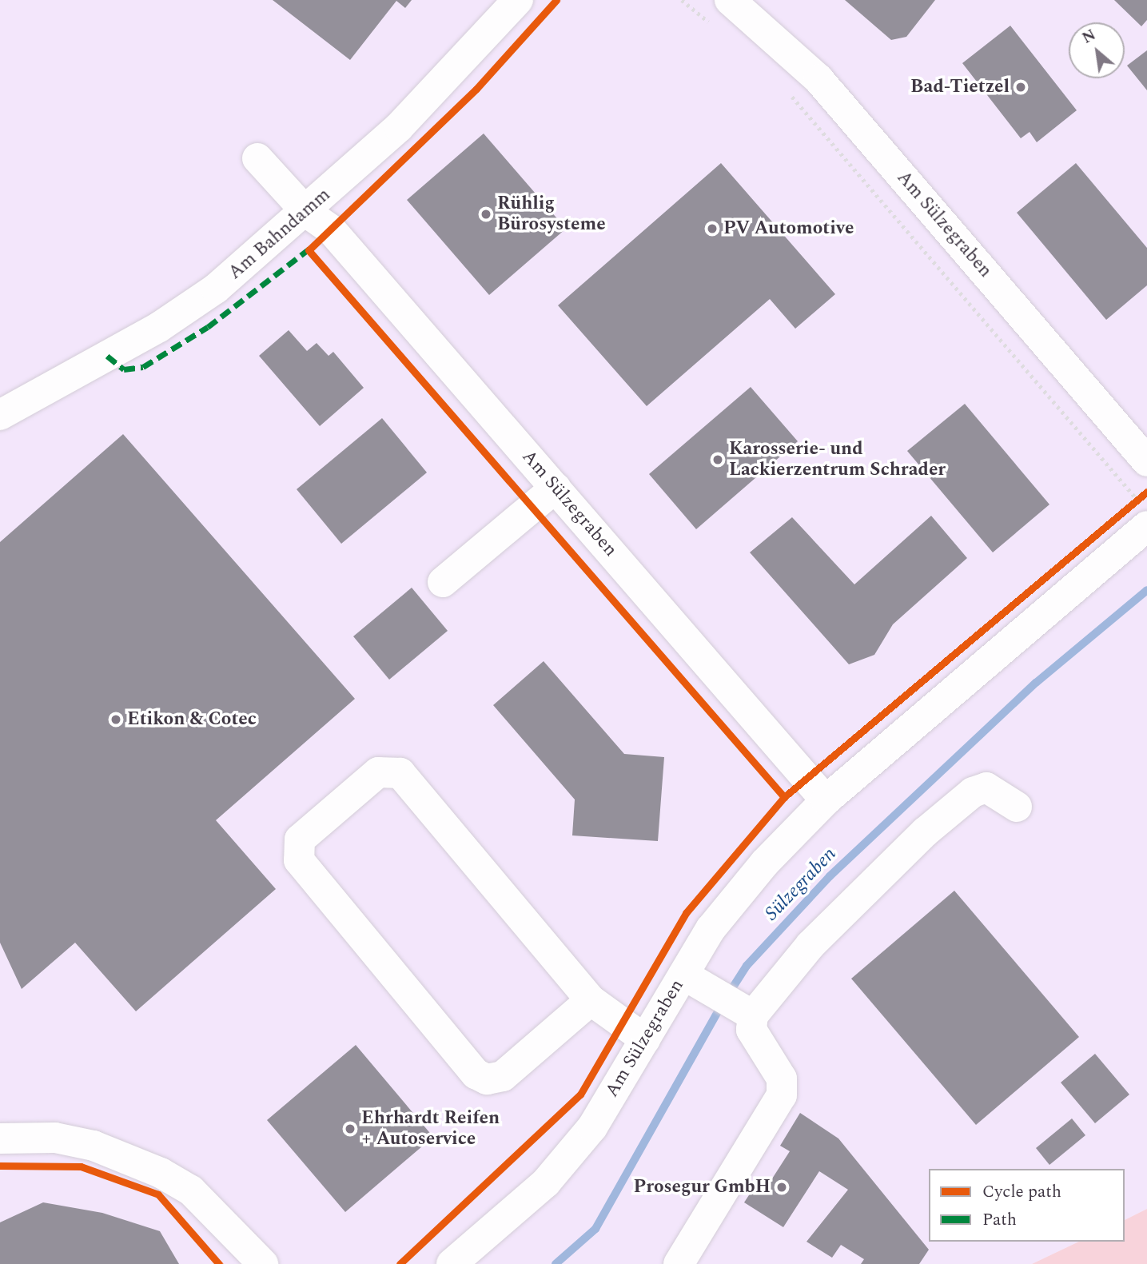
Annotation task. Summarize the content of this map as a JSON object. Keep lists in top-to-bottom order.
{
  "streets": {
    "street": ["Am Sülzegraben", "Am Bahndamm"]
  },
  "crossings": [
    ["Am Sülzegraben", "Am Bahndamm"]
  ],
  "water": ["Sülzegraben"],
  "places": [
    "Bad-Tietzel",
    "Rühlig Bürosysteme",
    "PV Automotive",
    "Karosserie- und Lackierzentrum Schrader",
    "Etikon & Cotec",
    "Ehrhardt Reifen + Autoservice",
    "Prosegur GmbH"
  ],
  "legend": ["Cycle path", "Path"],
  "north": "top left"
}
